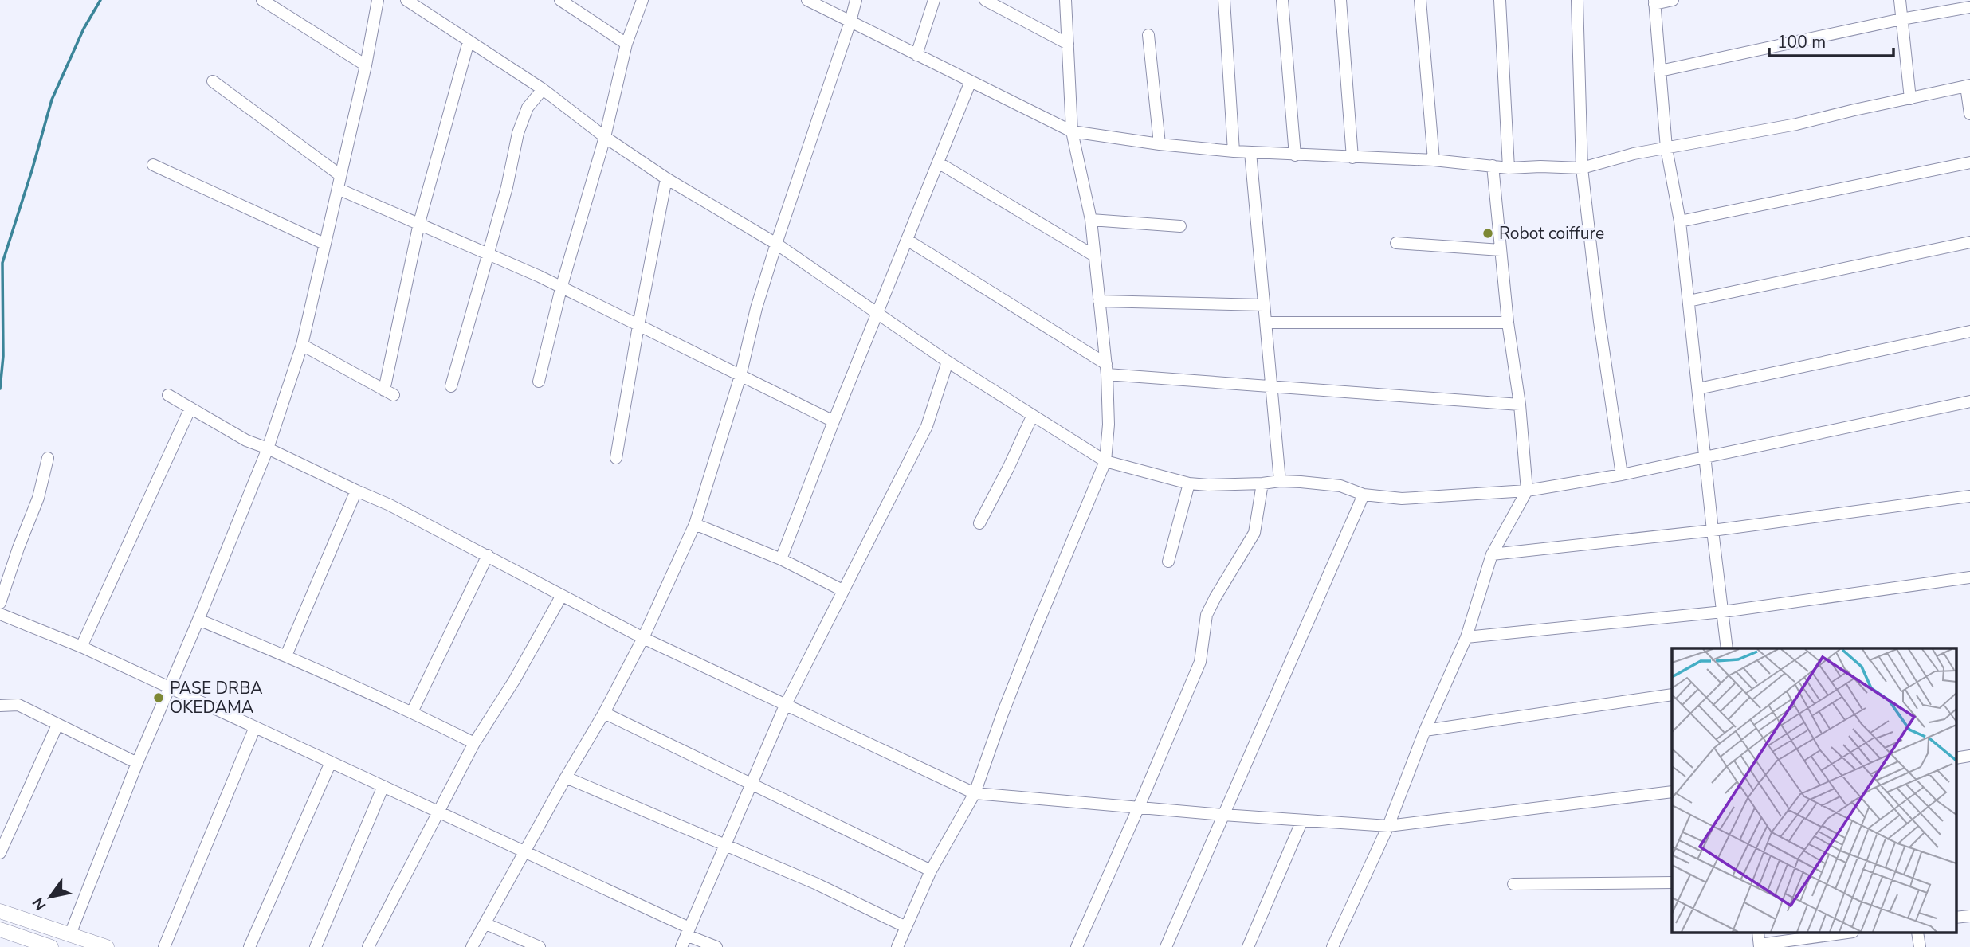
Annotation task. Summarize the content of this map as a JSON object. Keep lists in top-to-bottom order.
{
  "places": ["Robot coiffure", "PASE DRBA OKEDAMA"],
  "scale_bar": "100 m",
  "north": "bottom left"
}
